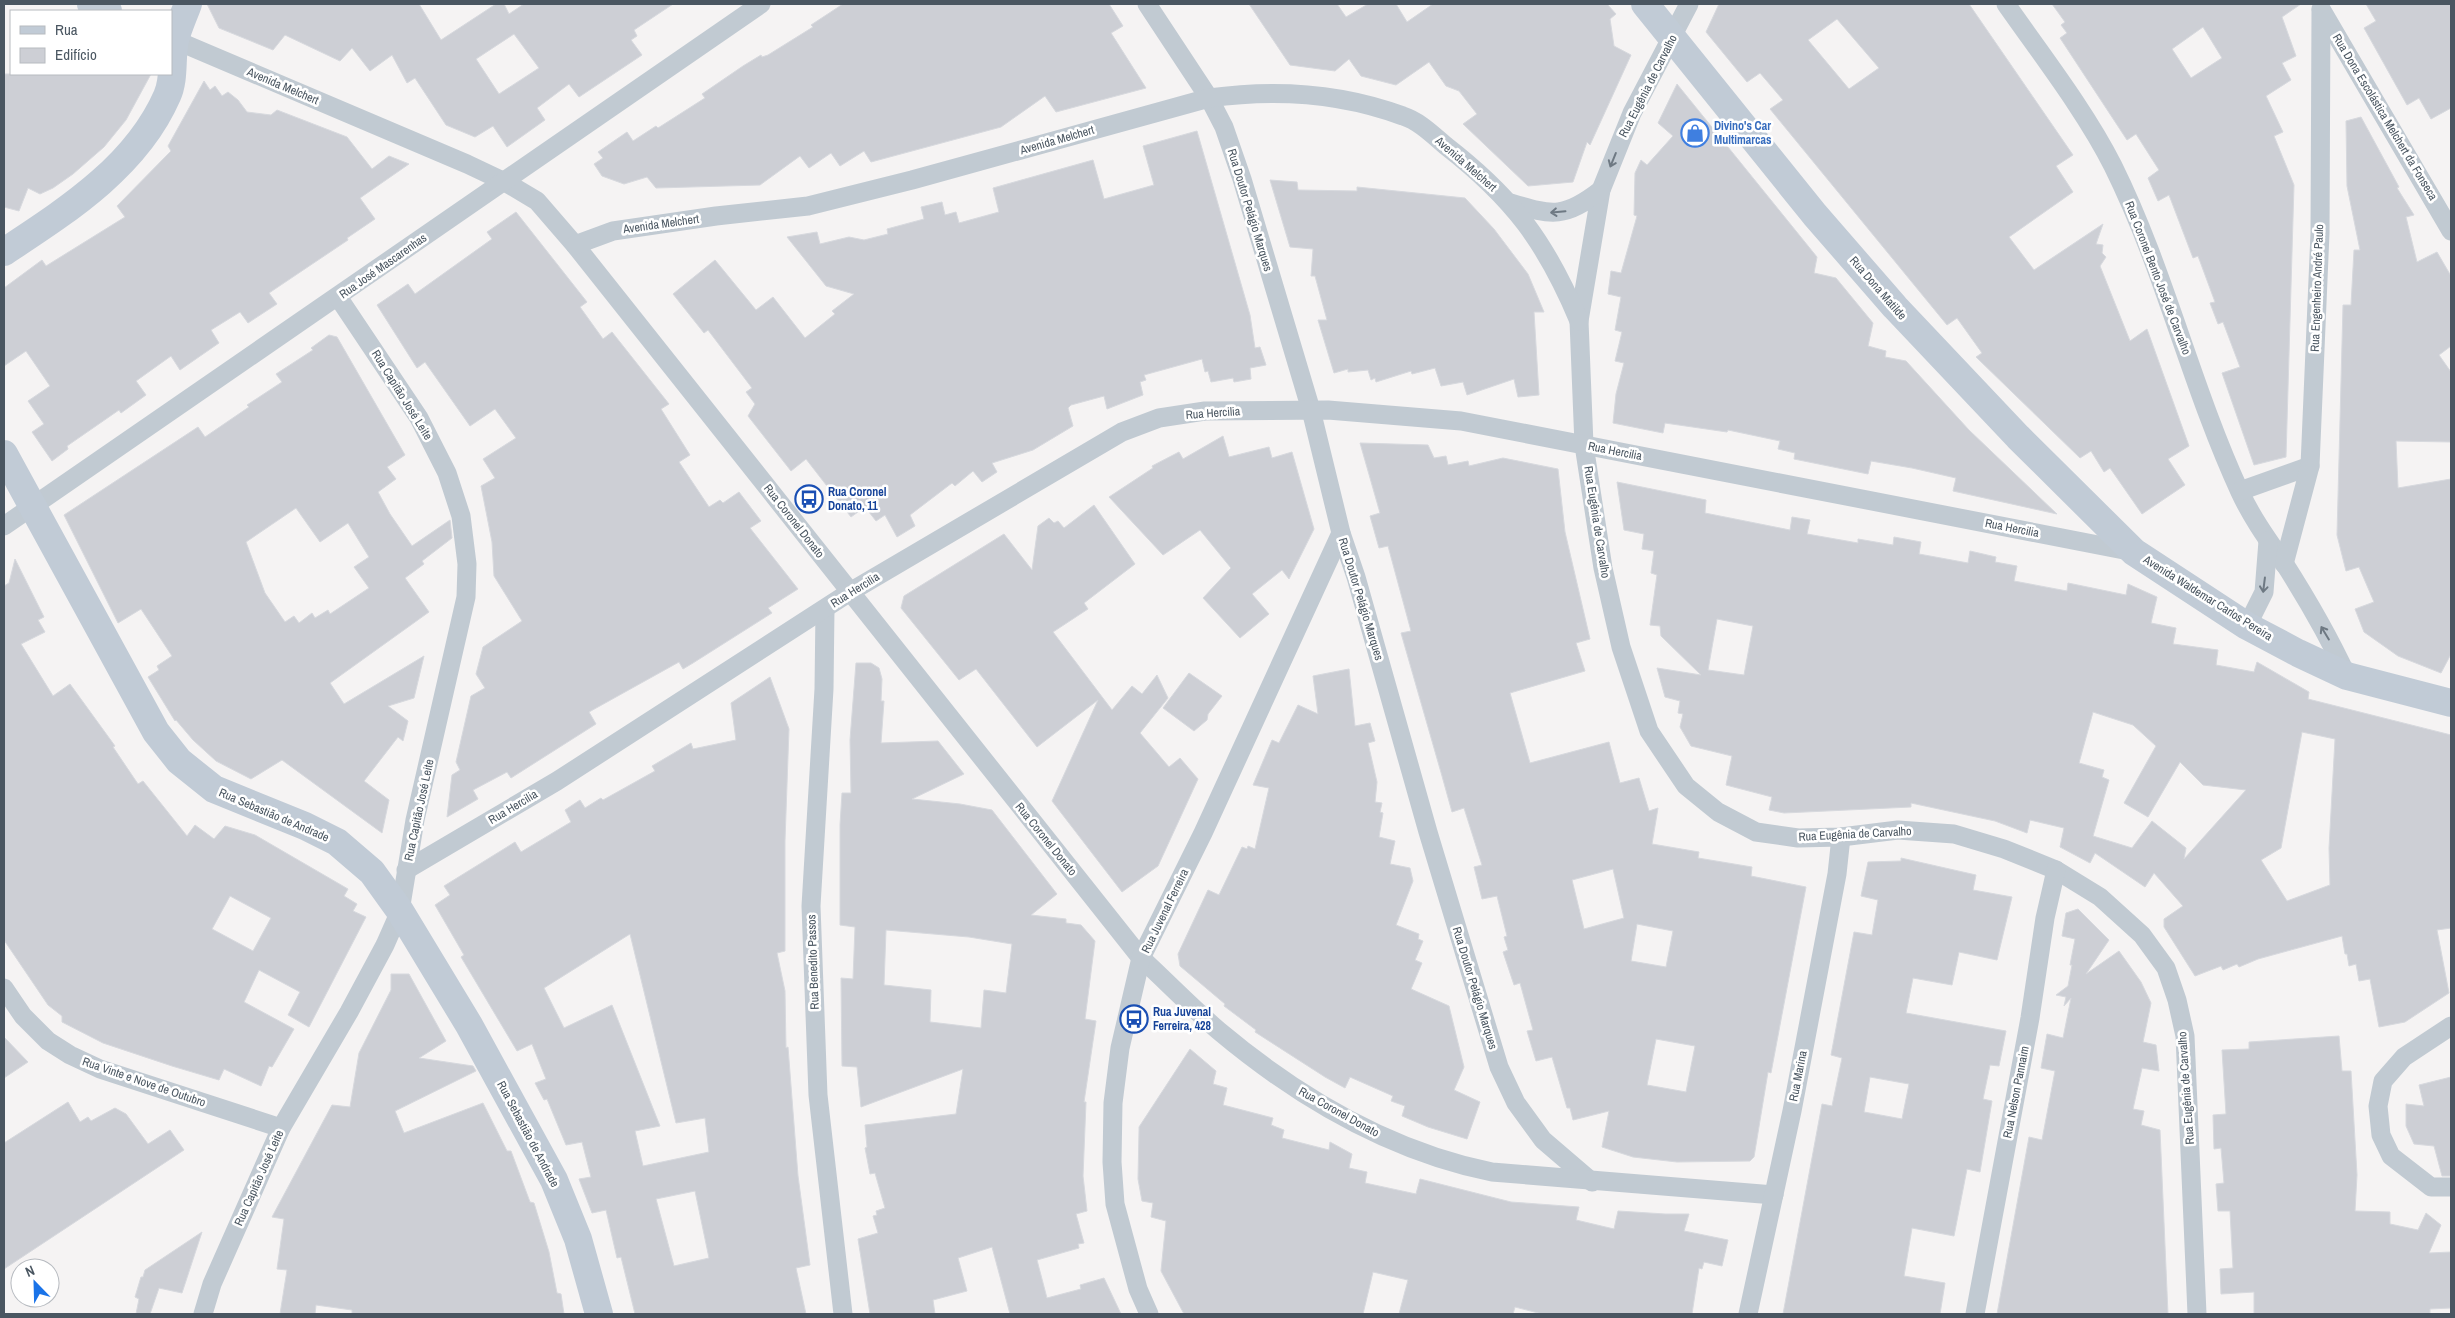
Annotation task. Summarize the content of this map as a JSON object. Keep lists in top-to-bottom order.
{
  "streets": {
    "street": [
      "Avenida Melchert",
      "Rua Eugênia de Carvalho",
      "Rua Dona Escolástica Melchert da Fonseca",
      "Rua Doutor Pelágio Marques",
      "Rua José Mascarenhas",
      "Rua Coronel Bento José de Carvalho",
      "Rua Dona Matilde",
      "Rua Engenheiro André Paulo",
      "Rua Capitão José Leite",
      "Rua Hercilia",
      "Rua Coronel Donato",
      "Avenida Waldemar Carlos Pereira",
      "Rua Sebastião de Andrade",
      "Rua Juvenal Ferreira",
      "Rua Benedito Passos",
      "Rua Marina",
      "Rua Vinte e Nove de Outubro",
      "Rua Nelson Pannaim"
    ]
  },
  "crossings": [
    ["Avenida Melchert", "Rua Eugênia de Carvalho"],
    ["Avenida Melchert", "Rua Doutor Pelágio Marques"],
    ["Avenida Melchert", "Rua José Mascarenhas"],
    ["Avenida Melchert", "Rua Coronel Donato"],
    ["Rua Eugênia de Carvalho", "Rua Dona Matilde"],
    ["Rua Eugênia de Carvalho", "Rua Hercilia"],
    ["Rua Eugênia de Carvalho", "Rua Marina"],
    ["Rua Eugênia de Carvalho", "Rua Nelson Pannaim"],
    ["Rua Dona Escolástica Melchert da Fonseca", "Rua Engenheiro André Paulo"],
    ["Rua Doutor Pelágio Marques", "Rua Hercilia"],
    ["Rua Doutor Pelágio Marques", "Rua Coronel Donato"],
    ["Rua Doutor Pelágio Marques", "Rua Juvenal Ferreira"],
    ["Rua José Mascarenhas", "Rua Capitão José Leite"],
    ["Rua José Mascarenhas", "Rua Coronel Donato"],
    ["Rua José Mascarenhas", "Rua Sebastião de Andrade"],
    ["Rua Coronel Bento José de Carvalho", "Rua Engenheiro André Paulo"],
    ["Rua Coronel Bento José de Carvalho", "Avenida Waldemar Carlos Pereira"],
    ["Rua Dona Matilde", "Rua Hercilia"],
    ["Rua Dona Matilde", "Avenida Waldemar Carlos Pereira"],
    ["Rua Capitão José Leite", "Rua Hercilia"],
    ["Rua Capitão José Leite", "Rua Sebastião de Andrade"],
    ["Rua Capitão José Leite", "Rua Vinte e Nove de Outubro"],
    ["Rua Hercilia", "Rua Coronel Donato"],
    ["Rua Hercilia", "Avenida Waldemar Carlos Pereira"],
    ["Rua Hercilia", "Rua Benedito Passos"],
    ["Rua Coronel Donato", "Rua Juvenal Ferreira"],
    ["Rua Coronel Donato", "Rua Marina"]
  ],
  "places": {
    "shop": ["Divino's Car Multimarcas"],
    "bus stop": ["Rua Coronel Donato, 11", "Rua Juvenal Ferreira, 428"]
  },
  "legend": ["Rua", "Edifício"],
  "north": "top left"
}
